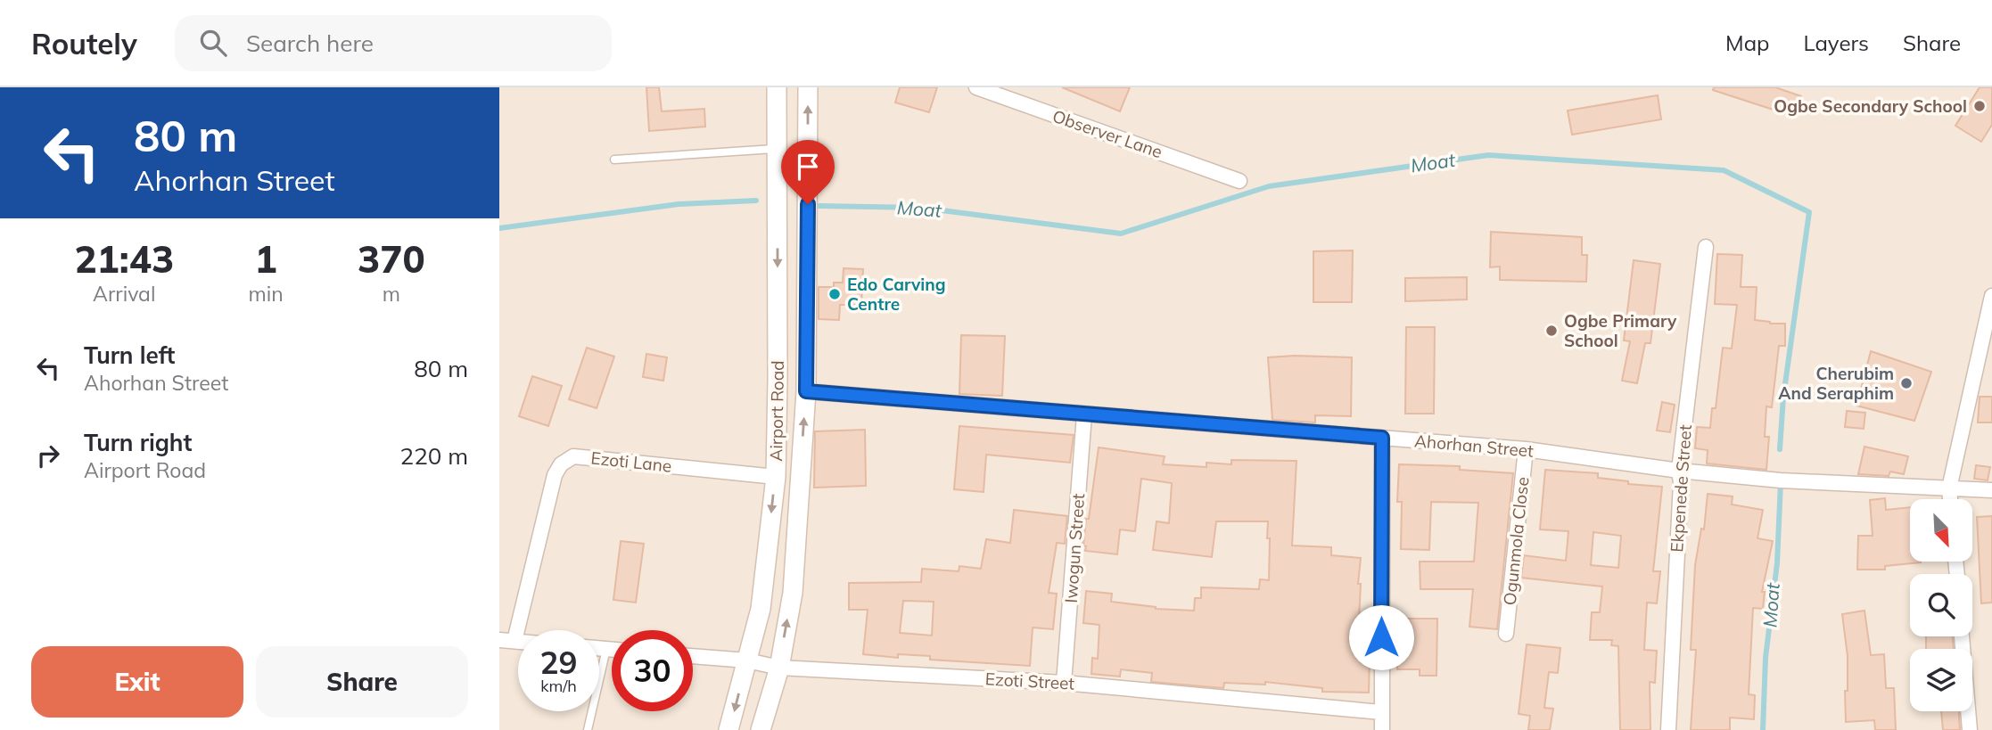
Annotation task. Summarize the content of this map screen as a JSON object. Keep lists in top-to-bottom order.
{
  "streets": {
    "main road": ["Airport Road"],
    "street": [
      "Observer Lane",
      "Ahorhan Street",
      "Ezoti Lane",
      "Ekpenede Street",
      "Ogunmola Close",
      "Iwogun Street",
      "Ezoti Street"
    ]
  },
  "crossings": [
    ["Airport Road", "Ahorhan Street"],
    ["Airport Road", "Ezoti Lane"],
    ["Airport Road", "Ezoti Street"],
    ["Ahorhan Street", "Ekpenede Street"],
    ["Ahorhan Street", "Ogunmola Close"],
    ["Ahorhan Street", "Iwogun Street"],
    ["Iwogun Street", "Ezoti Street"]
  ],
  "water": ["Moat"],
  "places": [
    "Ogbe Secondary School",
    "Edo Carving Centre",
    "Ogbe Primary School",
    "Cherubim And Seraphim"
  ],
  "north": "bottom right",
  "page": {
    "header": "Routely",
    "search": "Search here",
    "nav": ["Map", "Layers", "Share"],
    "turn": ["80 m", "Ahorhan Street"],
    "eta": [
      "21:43",
      "Arrival",
      "1",
      "min",
      "370",
      "m"
    ],
    "list": [
      {
        "name": "Turn left",
        "note": "Ahorhan Street",
        "value": "80 m"
      },
      {
        "name": "Turn right",
        "note": "Airport Road",
        "value": "220 m"
      }
    ],
    "speed": "29 km/h",
    "limit": "30",
    "buttons": ["Exit", "Share"]
  }
}
